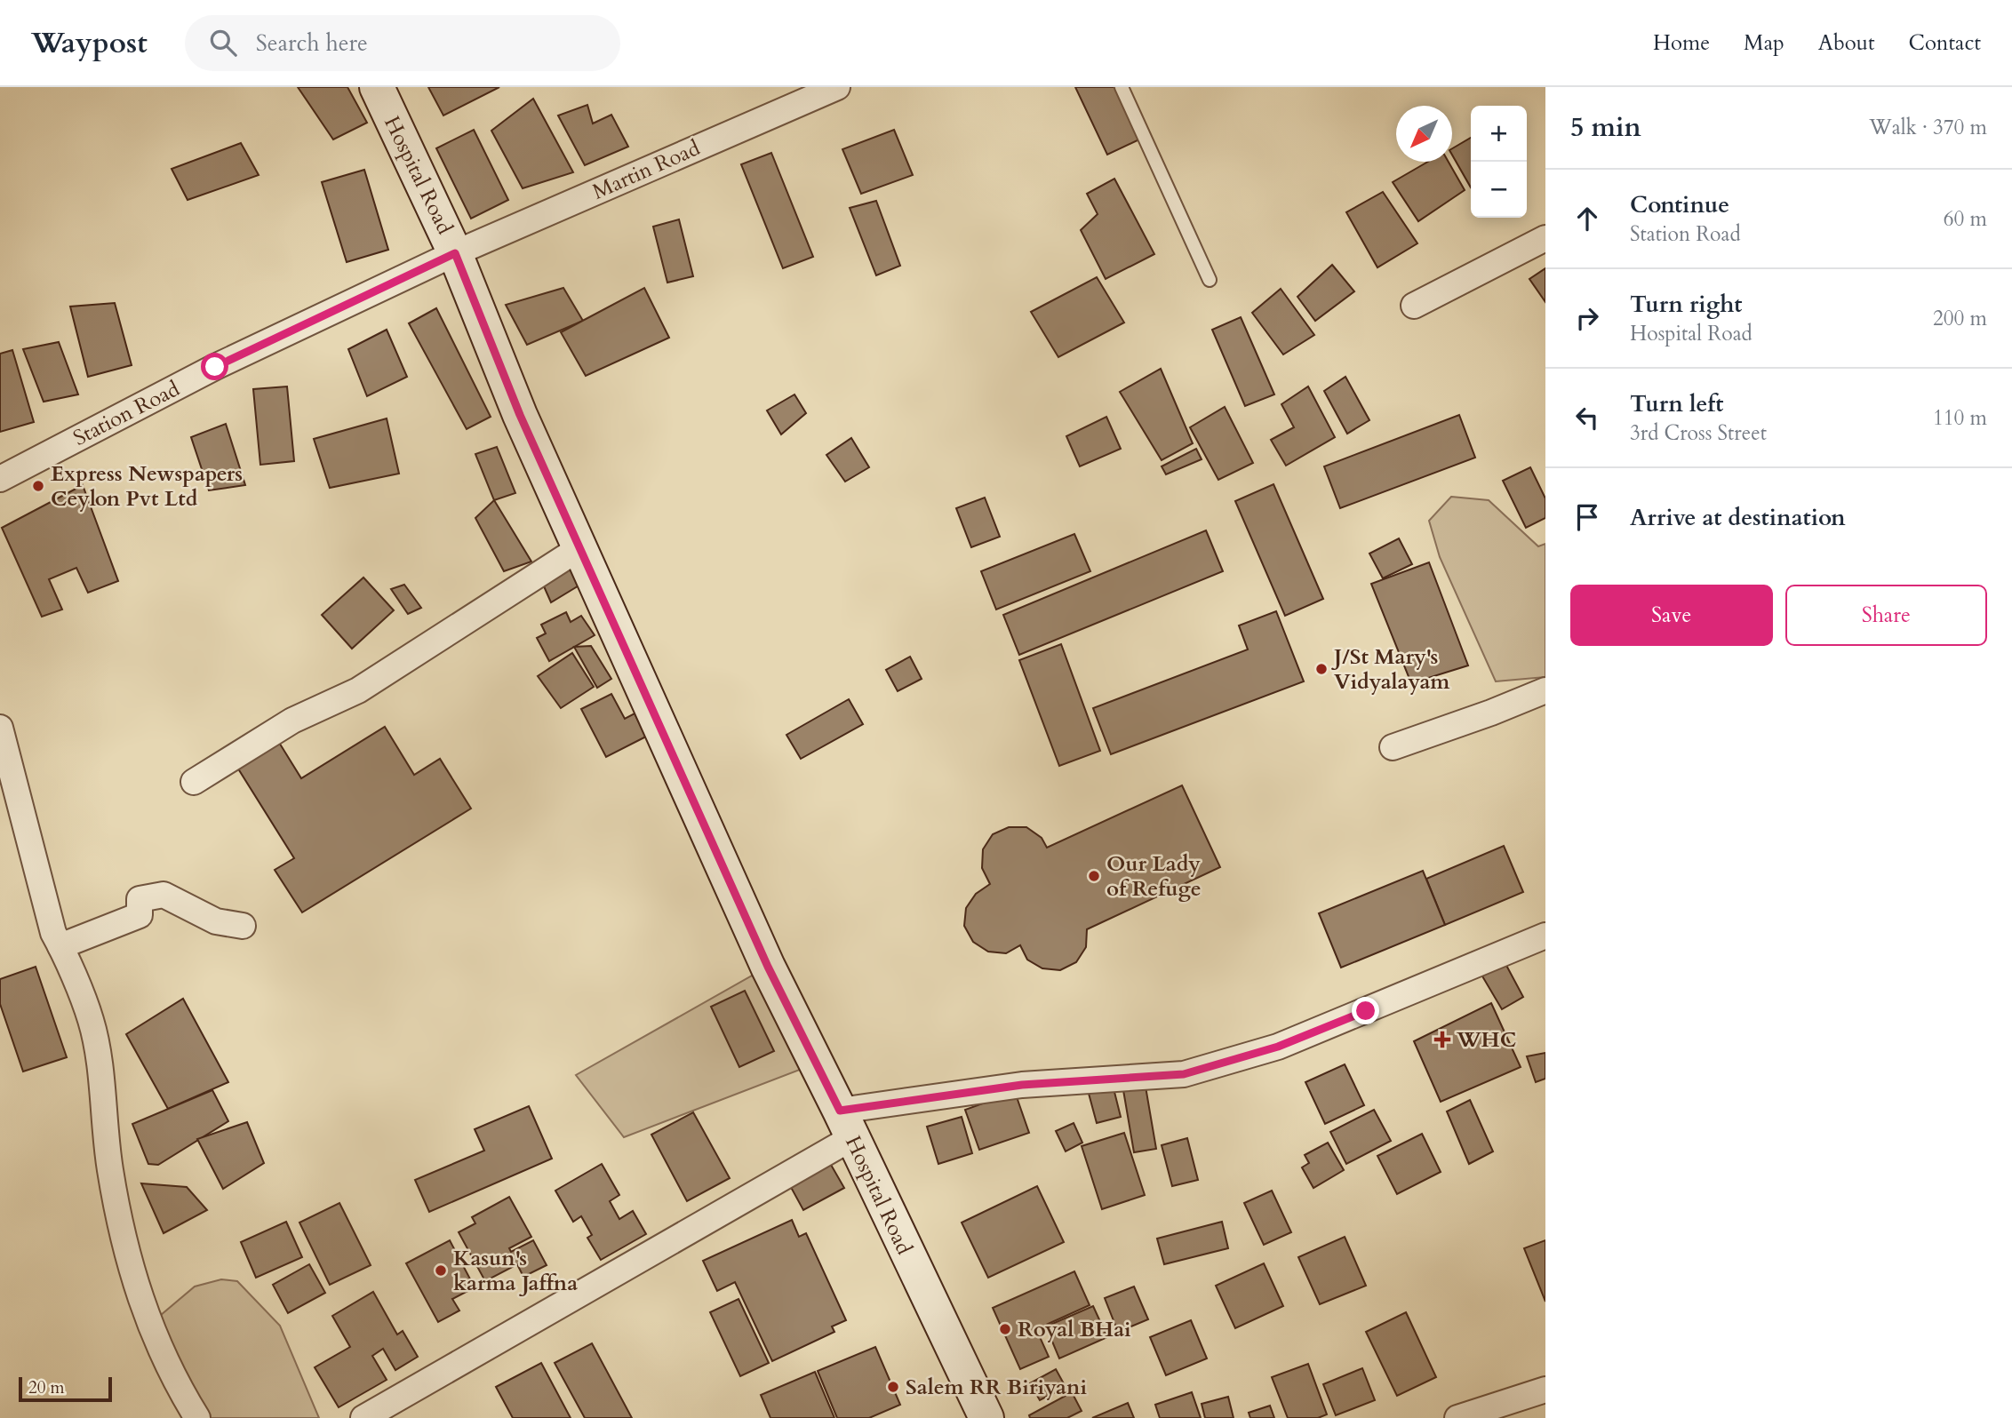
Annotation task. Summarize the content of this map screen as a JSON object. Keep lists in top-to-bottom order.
{
  "streets": {
    "street": ["Martin Road", "Hospital Road", "Station Road"]
  },
  "crossings": [
    ["Martin Road", "Hospital Road"],
    ["Martin Road", "Station Road"],
    ["Hospital Road", "Station Road"]
  ],
  "places": {
    "other": [
      "Express Newspapers Ceylon Pvt Ltd",
      "J/St Mary's Vidyalayam",
      "Our Lady of Refuge",
      "Kasun's karma Jaffna",
      "Royal BHai",
      "Salem RR Biriyani"
    ],
    "health": ["WHC"]
  },
  "scale_bar": "20 m",
  "north": "bottom left",
  "page": {
    "header": "Waypost",
    "search": "Search here",
    "nav": [
      "Home",
      "Map",
      "About",
      "Contact"
    ],
    "heading": ["5 min", "Walk · 370 m"],
    "map_buttons": ["+", "−"],
    "list": [
      ["Continue", "Station Road", "60 m"],
      ["Turn right", "Hospital Road", "200 m"],
      ["Turn left", "3rd Cross Street", "110 m"],
      "Arrive at destination"
    ],
    "buttons": ["Save", "Share"],
    "scale": "20 m"
  }
}
